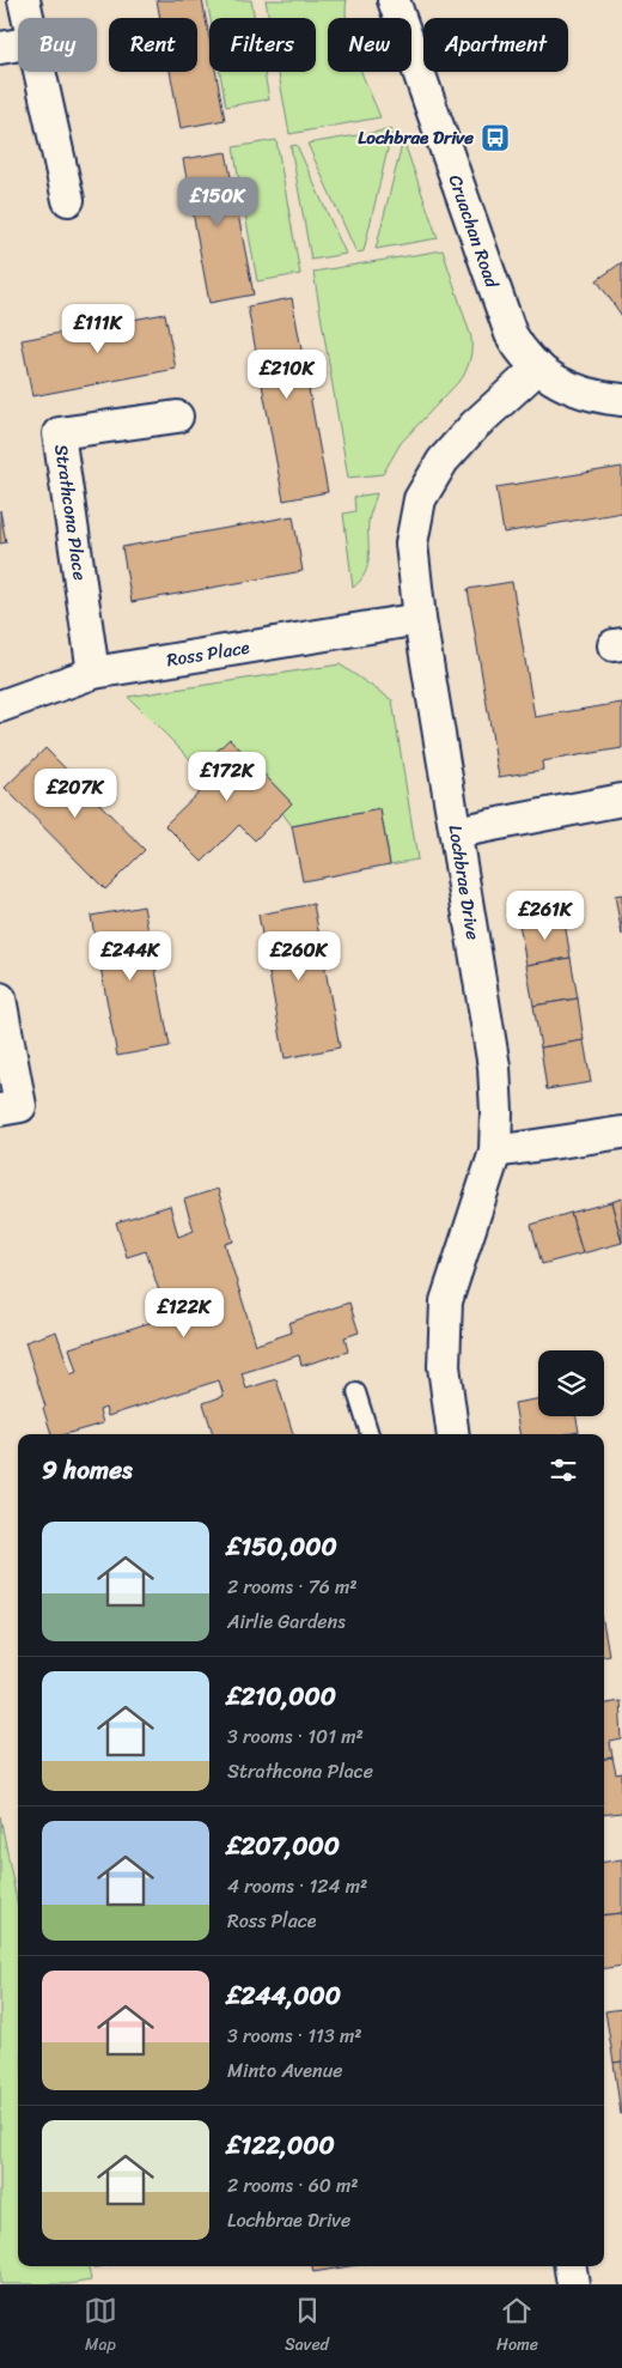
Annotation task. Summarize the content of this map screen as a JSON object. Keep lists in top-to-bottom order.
{
  "streets": {
    "street": [
      "Cruachan Road",
      "Strathcona Place",
      "Ross Place",
      "Lochbrae Drive"
    ]
  },
  "crossings": [
    ["Cruachan Road", "Lochbrae Drive"],
    ["Strathcona Place", "Ross Place"],
    ["Ross Place", "Lochbrae Drive"]
  ],
  "places": {
    "bus stop": ["Lochbrae Drive"]
  },
  "page": {
    "chip": [
      "Buy",
      "Rent",
      "Filters",
      "New",
      "Apartment"
    ],
    "price": [
      "£150K",
      "£111K",
      "£210K",
      "£172K",
      "£207K",
      "£261K",
      "£244K",
      "£260K",
      "£122K"
    ],
    "heading": "9 homes",
    "list": [
      {
        "name": "£150,000",
        "note": "2 rooms · 76 m² · Airlie Gardens"
      },
      {
        "name": "£210,000",
        "note": "3 rooms · 101 m² · Strathcona Place"
      },
      {
        "name": "£207,000",
        "note": "4 rooms · 124 m² · Ross Place"
      },
      {
        "name": "£244,000",
        "note": "3 rooms · 113 m² · Minto Avenue"
      },
      {
        "name": "£122,000",
        "note": "2 rooms · 60 m² · Lochbrae Drive"
      }
    ],
    "tabs": ["Map", "Saved", "Home"]
  }
}
